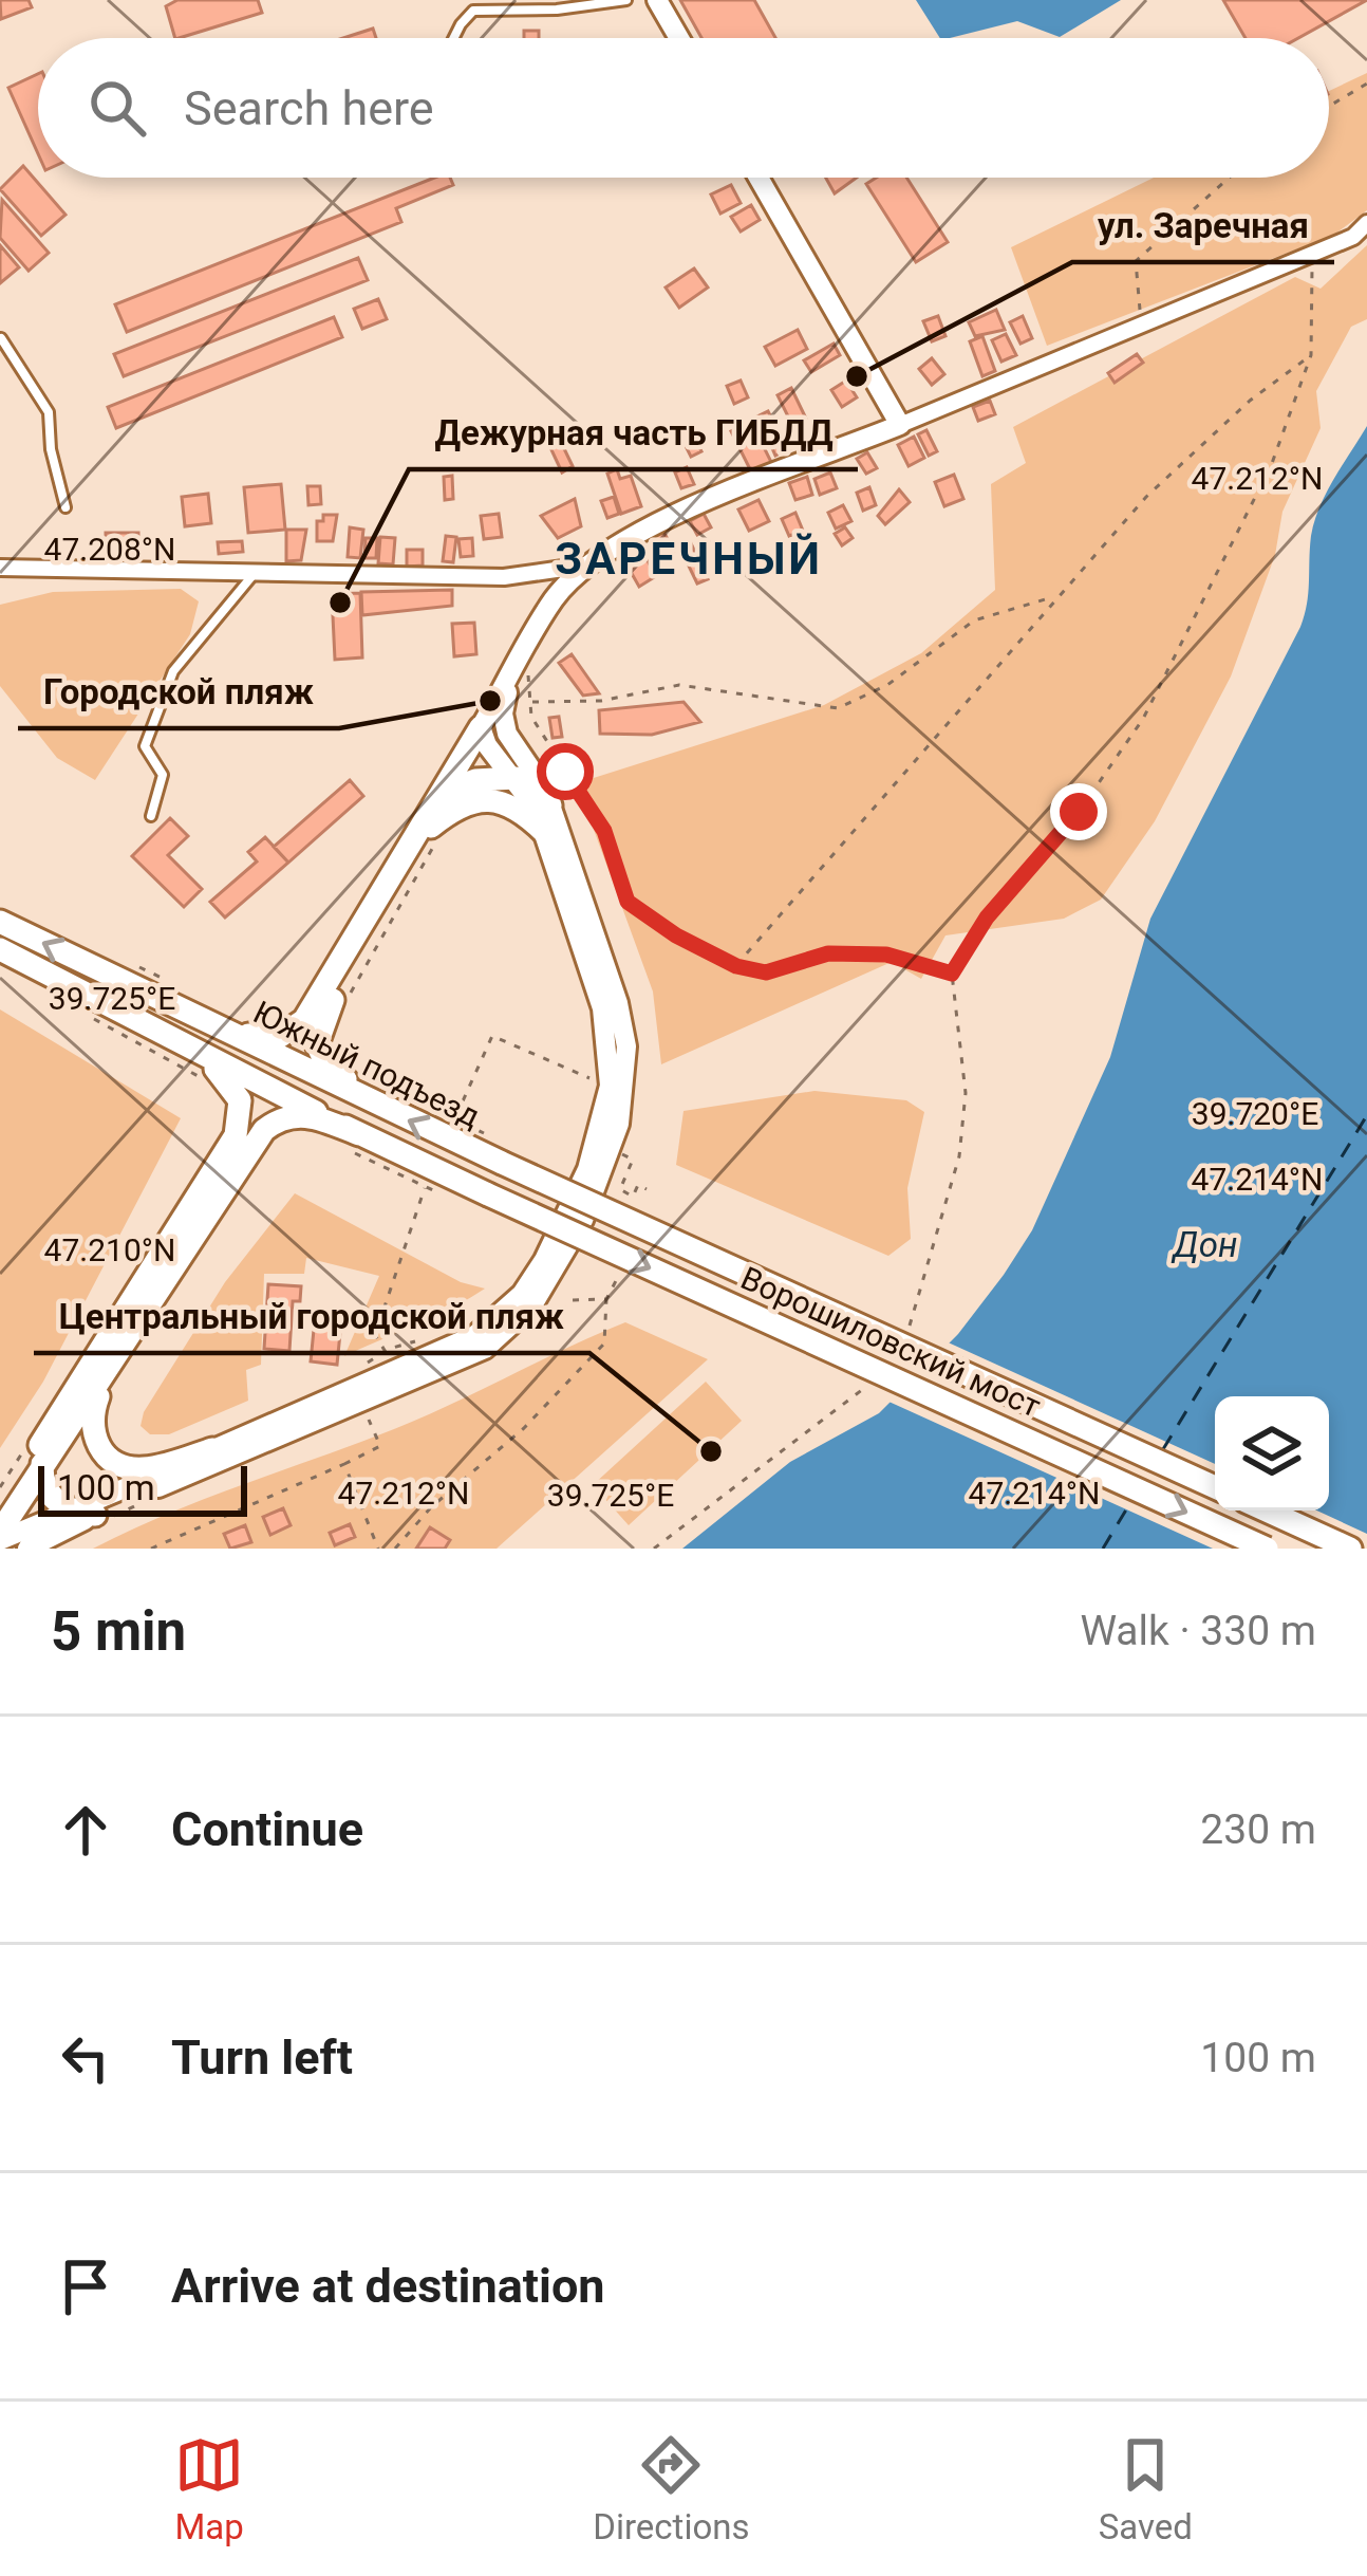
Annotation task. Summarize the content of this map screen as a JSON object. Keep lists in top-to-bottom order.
{
  "streets": {
    "main road": ["Южный подъезд", "Ворошиловский мост"]
  },
  "crossings": [
    ["Южный подъезд", "Ворошиловский мост"]
  ],
  "districts": ["ЗАРЕЧНЫЙ"],
  "water": ["Дон"],
  "places": [
    "ул. Заречная",
    "Дежурная часть ГИБДД",
    "Городской пляж",
    "Центральный городской пляж"
  ],
  "scale_bar": "100 m",
  "page": {
    "search": "Search here",
    "scale": "100 m",
    "heading": ["5 min", "Walk · 330 m"],
    "list": [
      ["Continue", "230 m"],
      ["Turn left", "100 m"],
      "Arrive at destination"
    ],
    "nav": ["Map", "Directions", "Saved"]
  },
  "coordinates": [
    "47.212°N",
    "47.208°N",
    "39.725°E",
    "39.720°E",
    "47.214°N",
    "47.210°N"
  ]
}
